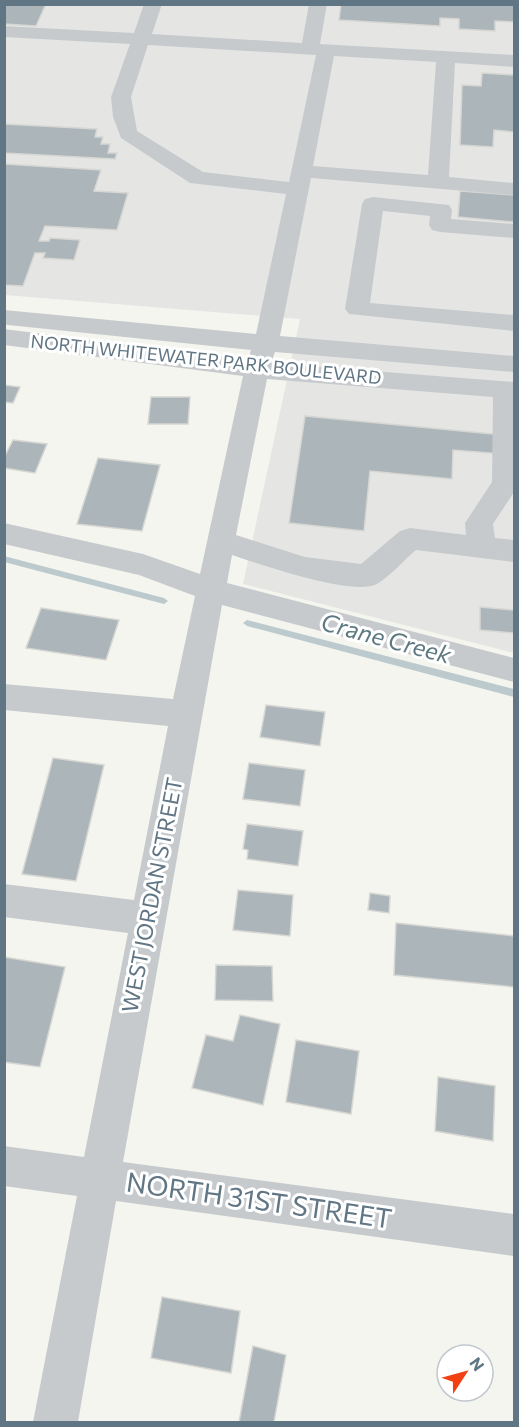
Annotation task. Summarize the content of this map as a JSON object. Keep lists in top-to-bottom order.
{
  "streets": {
    "street": ["NORTH WHITEWATER PARK BOULEVARD", "WEST JORDAN STREET", "NORTH 31ST STREET"]
  },
  "crossings": [
    ["NORTH WHITEWATER PARK BOULEVARD", "WEST JORDAN STREET"],
    ["WEST JORDAN STREET", "NORTH 31ST STREET"]
  ],
  "water": ["Crane Creek"],
  "north": "top right"
}
